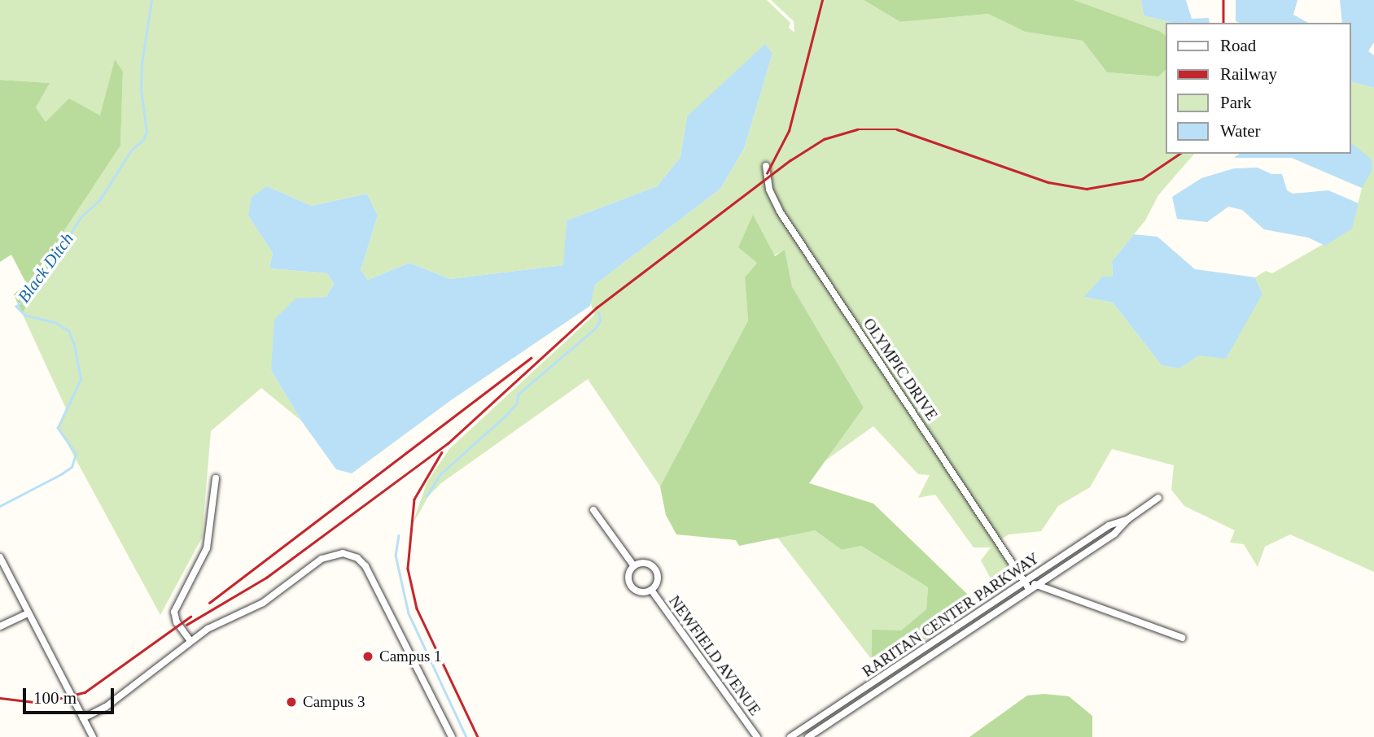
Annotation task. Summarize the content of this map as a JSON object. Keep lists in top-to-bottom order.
{
  "streets": {
    "street": ["OLYMPIC DRIVE", "RARITAN CENTER PARKWAY", "NEWFIELD AVENUE"]
  },
  "crossings": [
    ["OLYMPIC DRIVE", "RARITAN CENTER PARKWAY"]
  ],
  "water": ["Black Ditch"],
  "places": ["Campus 1", "Campus 3"],
  "legend": [
    "Road",
    "Railway",
    "Park",
    "Water"
  ],
  "scale_bar": "100 m"
}
